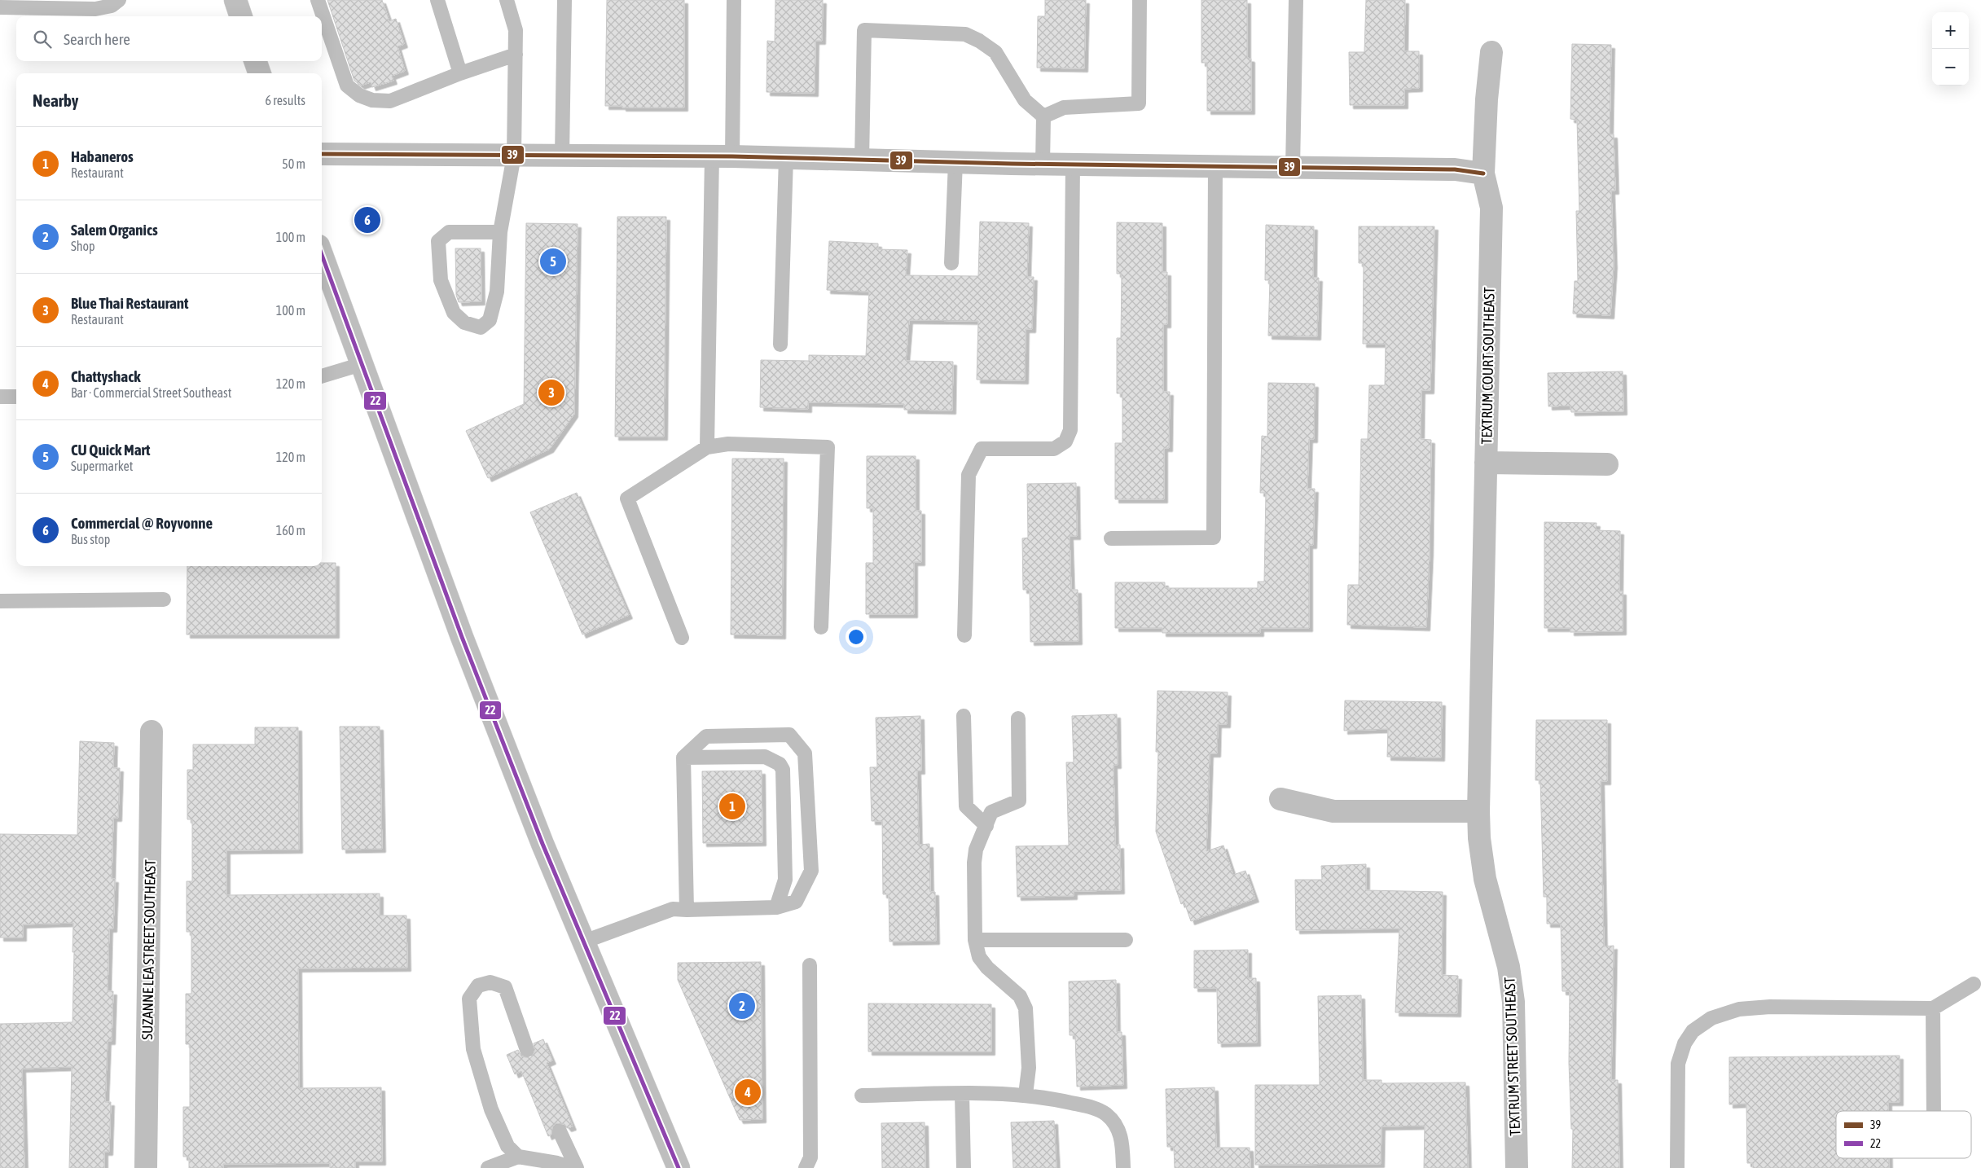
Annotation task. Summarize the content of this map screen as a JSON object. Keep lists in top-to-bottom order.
{
  "streets": {
    "street": ["TEXTRUM COURT SOUTHEAST", "SUZANNE LEA STREET SOUTHEAST", "TEXTRUM STREET SOUTHEAST"]
  },
  "crossings": [
    ["TEXTRUM COURT SOUTHEAST", "TEXTRUM STREET SOUTHEAST"]
  ],
  "lines": ["transit line 39", "transit line 22"],
  "legend": ["39", "22"],
  "page": {
    "map_buttons": ["+", "−"],
    "search": "Search here",
    "heading": ["Nearby", "6 results"],
    "list": [
      {
        "mark": "1",
        "name": "Habaneros",
        "note": "Restaurant",
        "value": "50 m"
      },
      {
        "mark": "2",
        "name": "Salem Organics",
        "note": "Shop",
        "value": "100 m"
      },
      {
        "mark": "3",
        "name": "Blue Thai Restaurant",
        "note": "Restaurant",
        "value": "100 m"
      },
      {
        "mark": "4",
        "name": "Chattyshack",
        "note": "Bar · Commercial Street Southeast",
        "value": "120 m"
      },
      {
        "mark": "5",
        "name": "CU Quick Mart",
        "note": "Supermarket",
        "value": "120 m"
      },
      {
        "mark": "6",
        "name": "Commercial @ Royvonne",
        "note": "Bus stop",
        "value": "160 m"
      }
    ],
    "pins": [
      "6",
      "5",
      "3",
      "1",
      "2",
      "4"
    ]
  }
}
